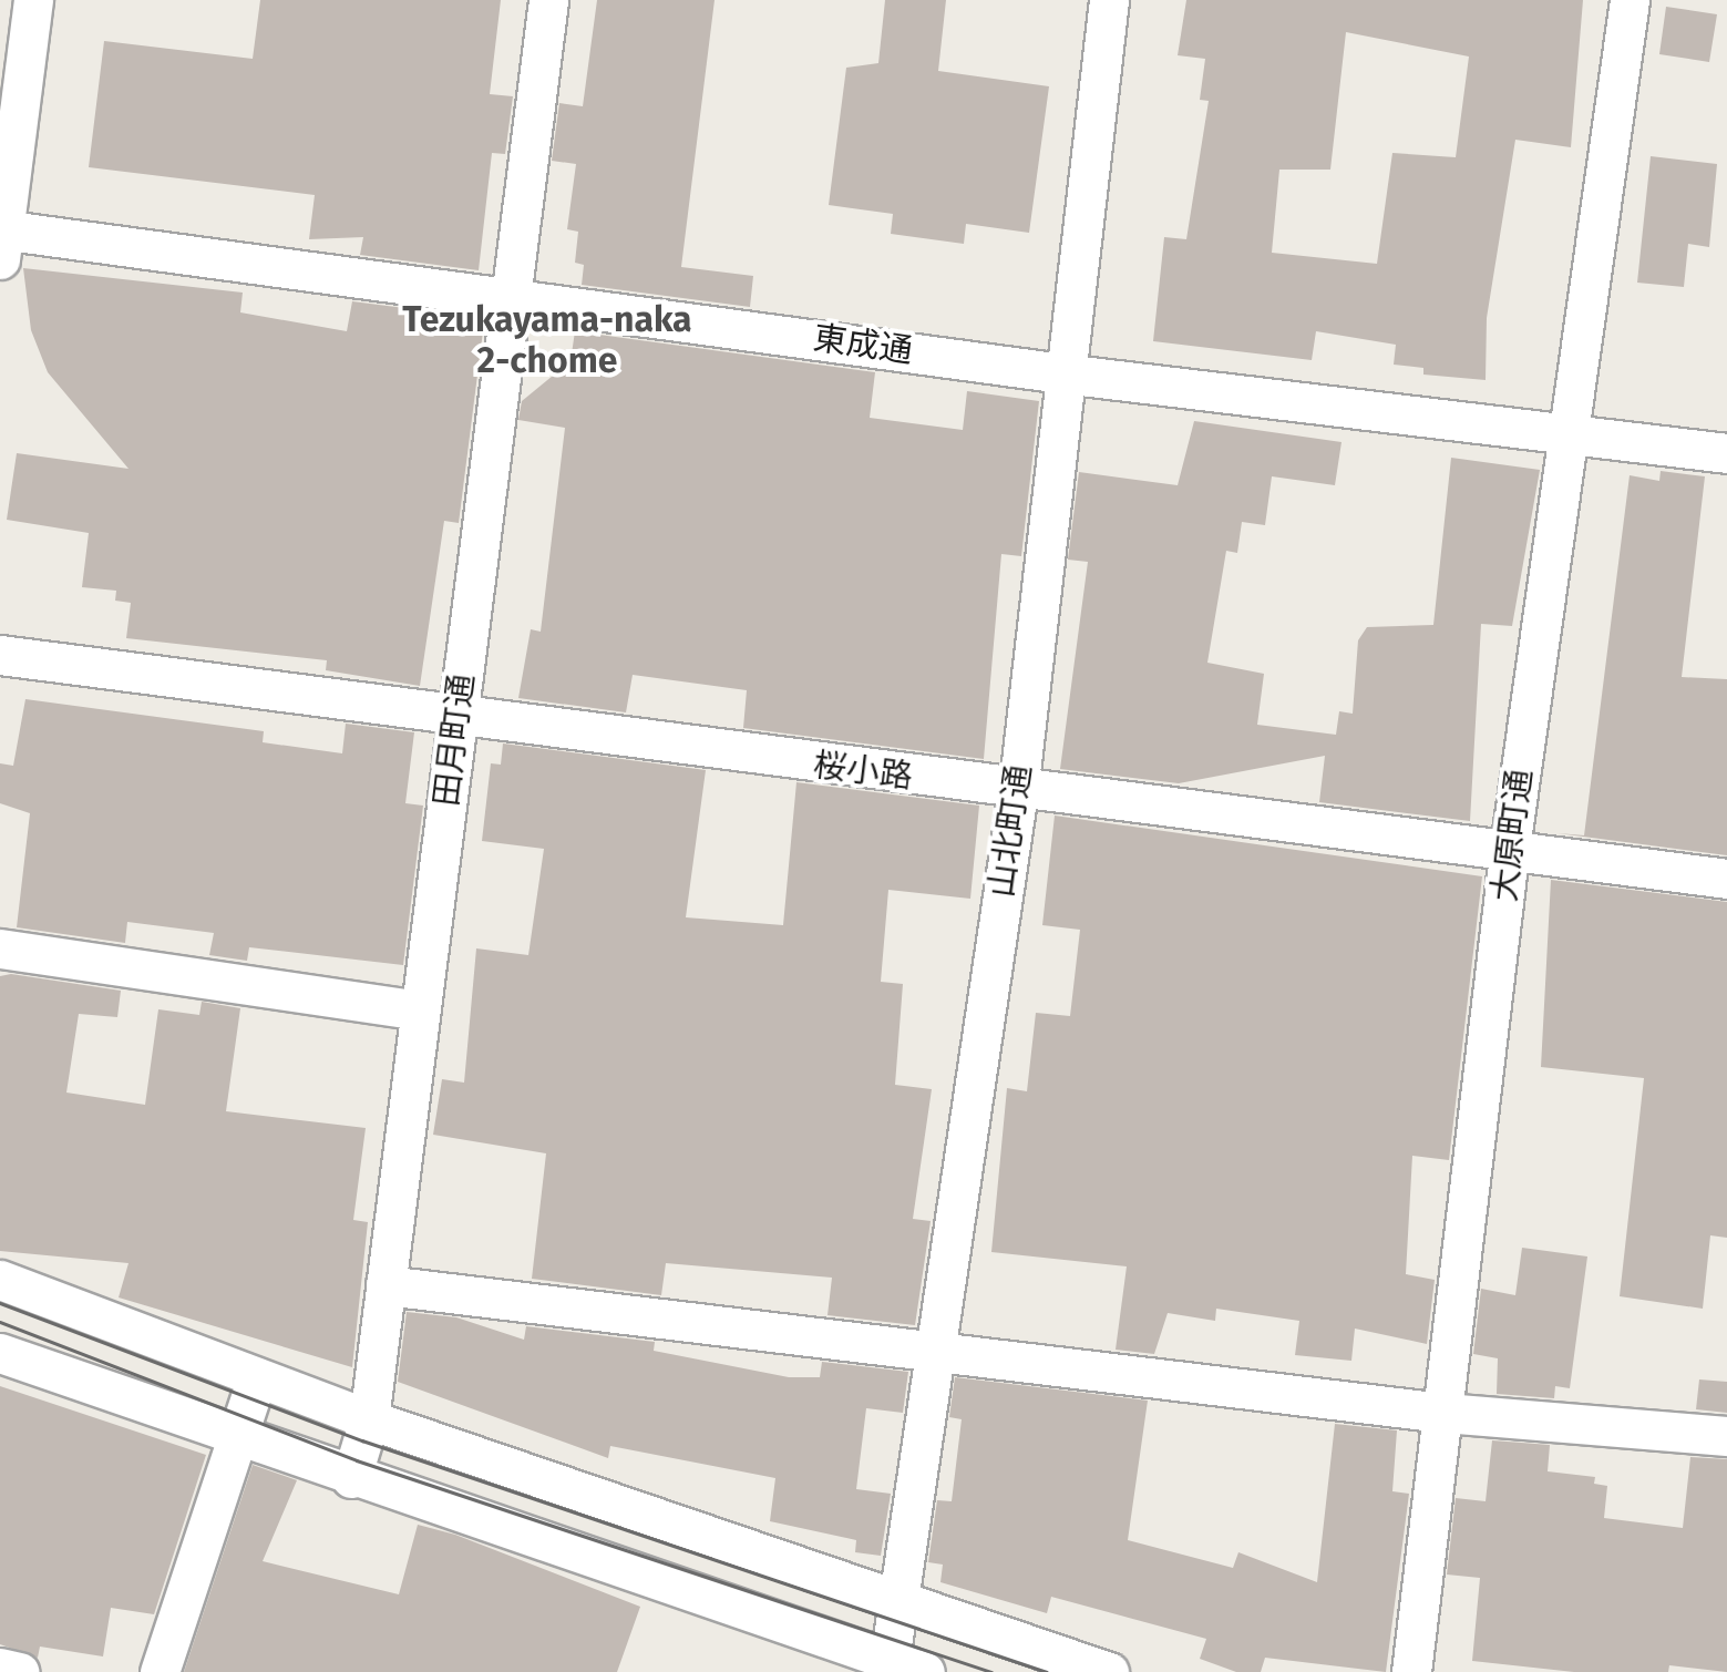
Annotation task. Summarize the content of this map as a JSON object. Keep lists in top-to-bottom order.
{
  "streets": {
    "street": [
      "東成通",
      "田月町通",
      "桜小路",
      "山北町通",
      "大原町通"
    ]
  },
  "crossings": [
    ["東成通", "田月町通"],
    ["東成通", "山北町通"],
    ["東成通", "大原町通"],
    ["田月町通", "桜小路"],
    ["桜小路", "山北町通"],
    ["桜小路", "大原町通"]
  ],
  "districts": ["Tezukayama-naka 2-chome"]
}
